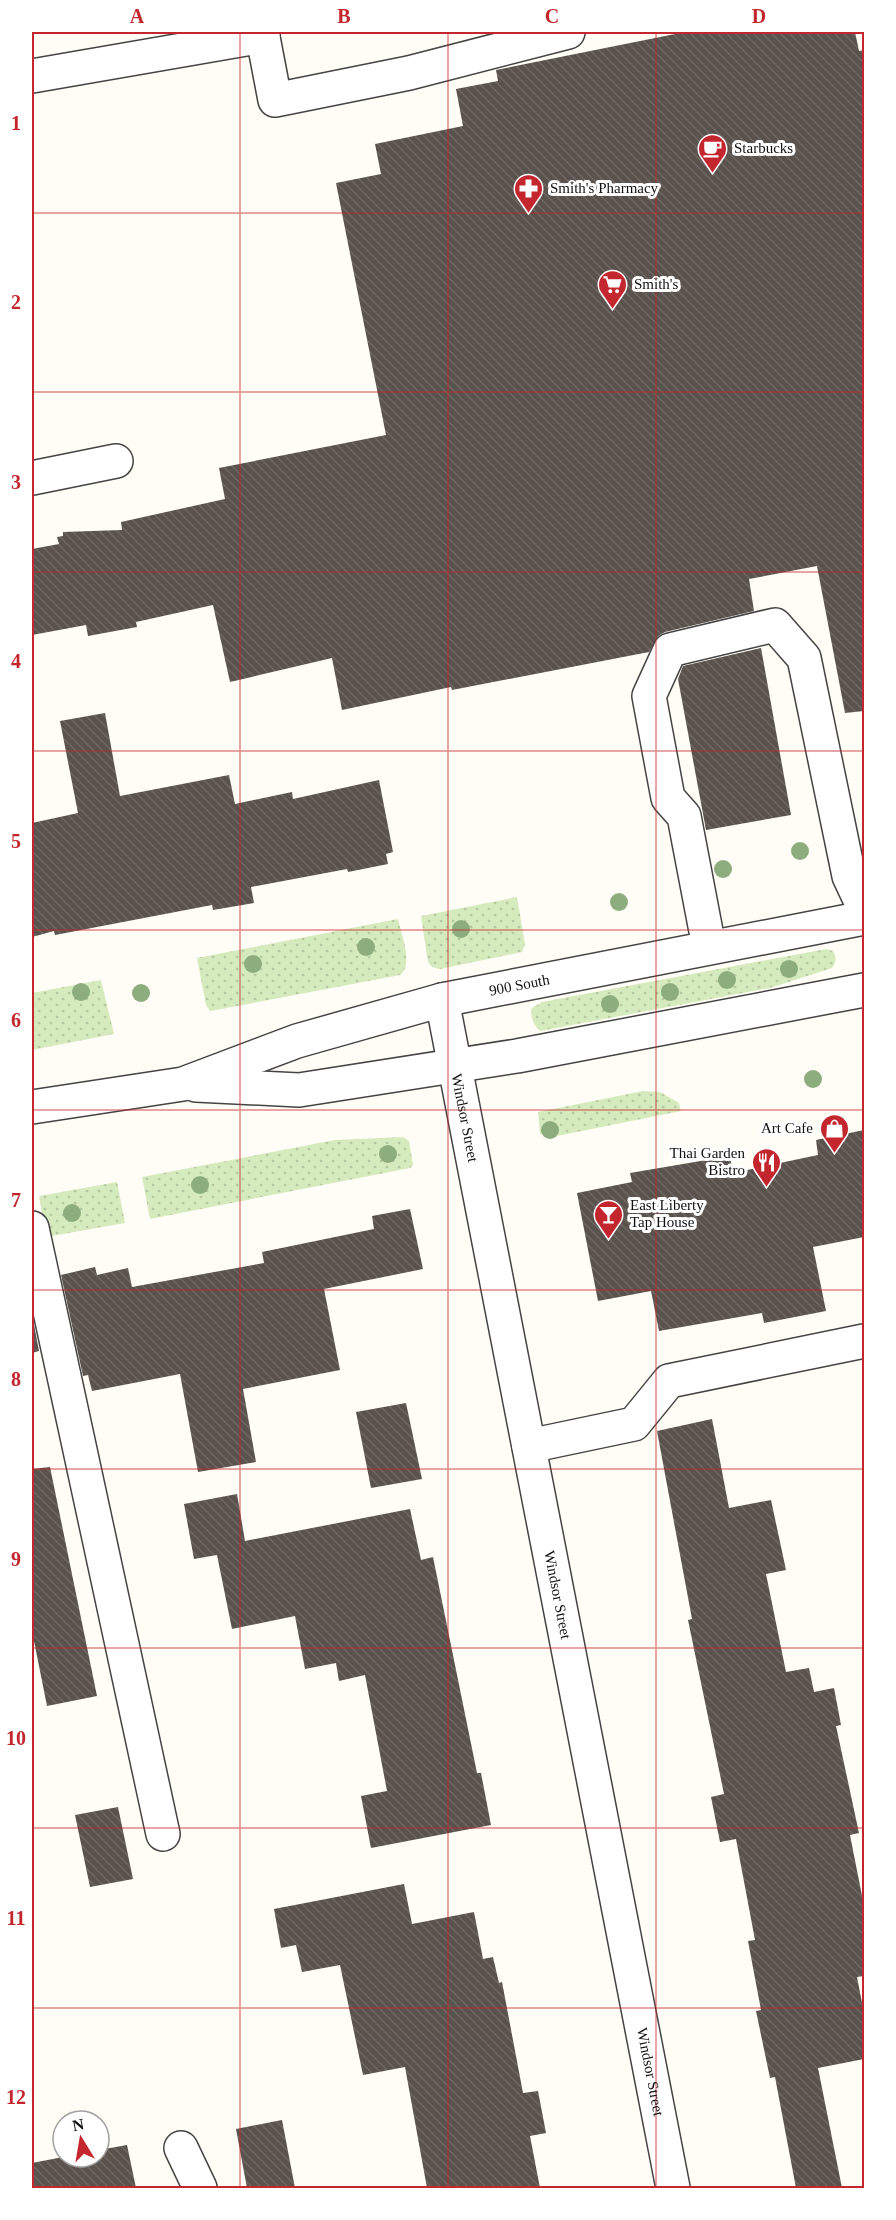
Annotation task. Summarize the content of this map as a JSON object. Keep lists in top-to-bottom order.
{
  "streets": {
    "street": ["900 South", "Windsor Street"]
  },
  "crossings": [
    ["900 South", "Windsor Street"]
  ],
  "places": {
    "cafe": ["Starbucks"],
    "pharmacy": ["Smith's Pharmacy"],
    "supermarket": ["Smith's"],
    "shop": ["Art Cafe"],
    "restaurant": ["Thai Garden Bistro"],
    "bar": ["East Liberty Tap House"]
  },
  "north": "top",
  "grid": {
    "columns": [
      "A",
      "B",
      "C",
      "D"
    ],
    "rows": [
      "1",
      "2",
      "3",
      "4",
      "5",
      "6",
      "7",
      "8",
      "9",
      "10",
      "11",
      "12"
    ]
  }
}
